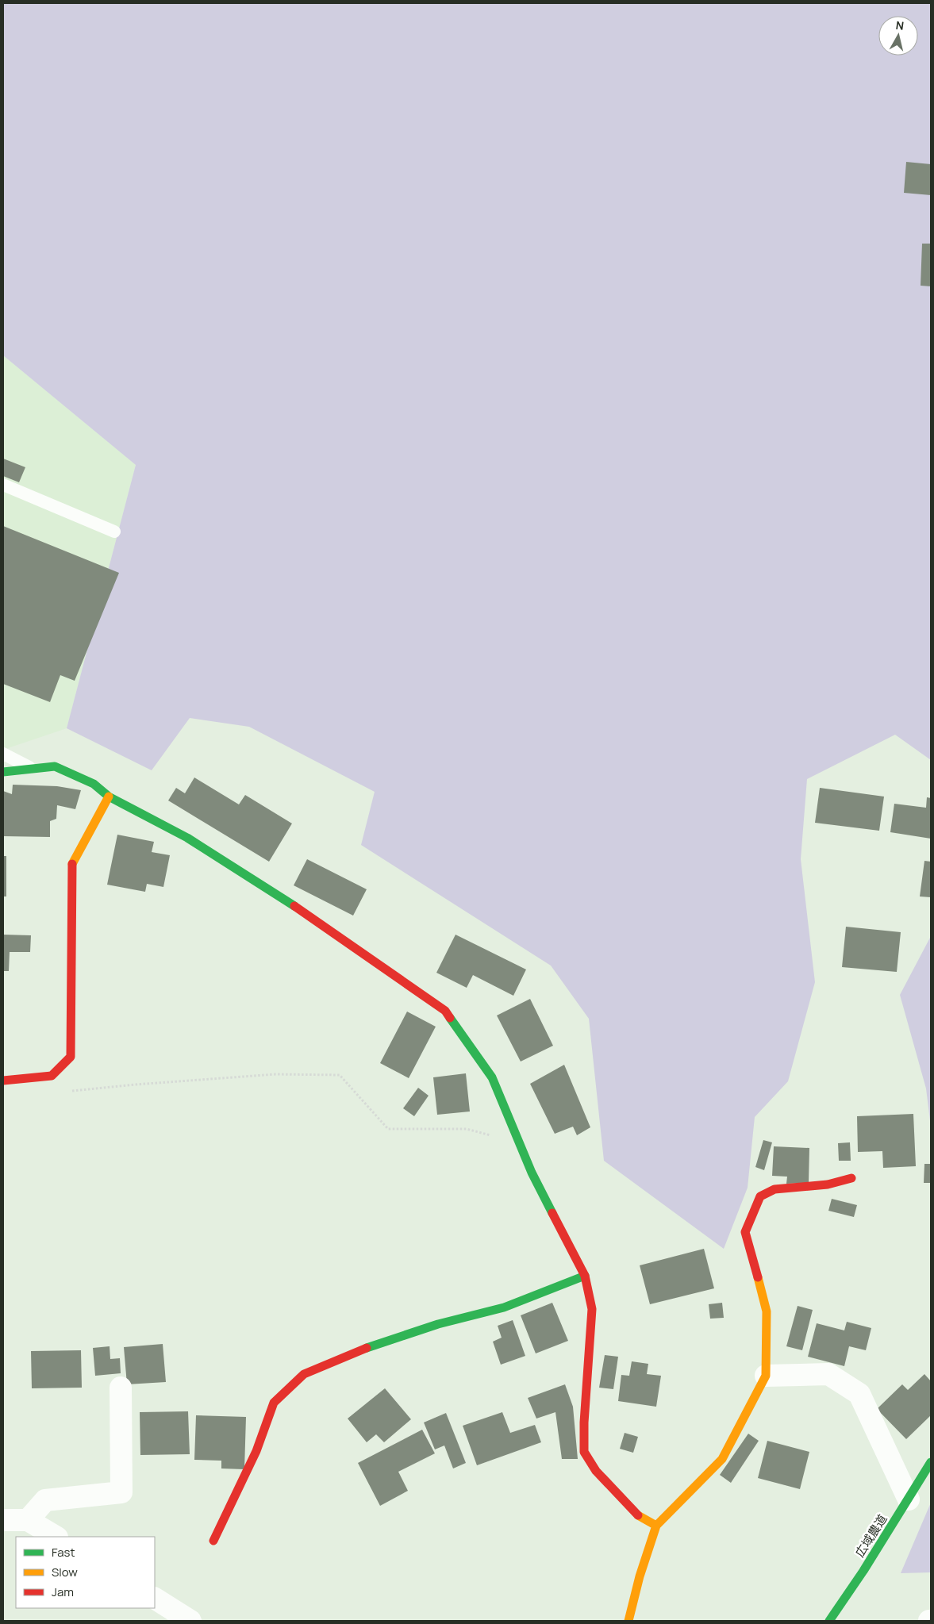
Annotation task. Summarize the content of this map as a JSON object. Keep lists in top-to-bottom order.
{
  "streets": {
    "street": ["広域農道"]
  },
  "legend": ["Fast", "Slow", "Jam"],
  "north": "top"
}
